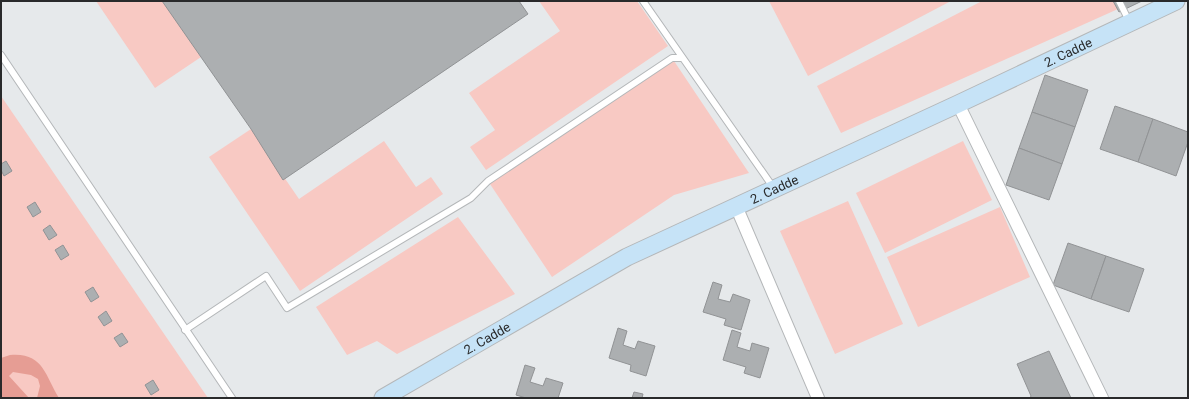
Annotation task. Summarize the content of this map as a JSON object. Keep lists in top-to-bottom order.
{
  "streets": {
    "street": ["2. Cadde"]
  }
}
